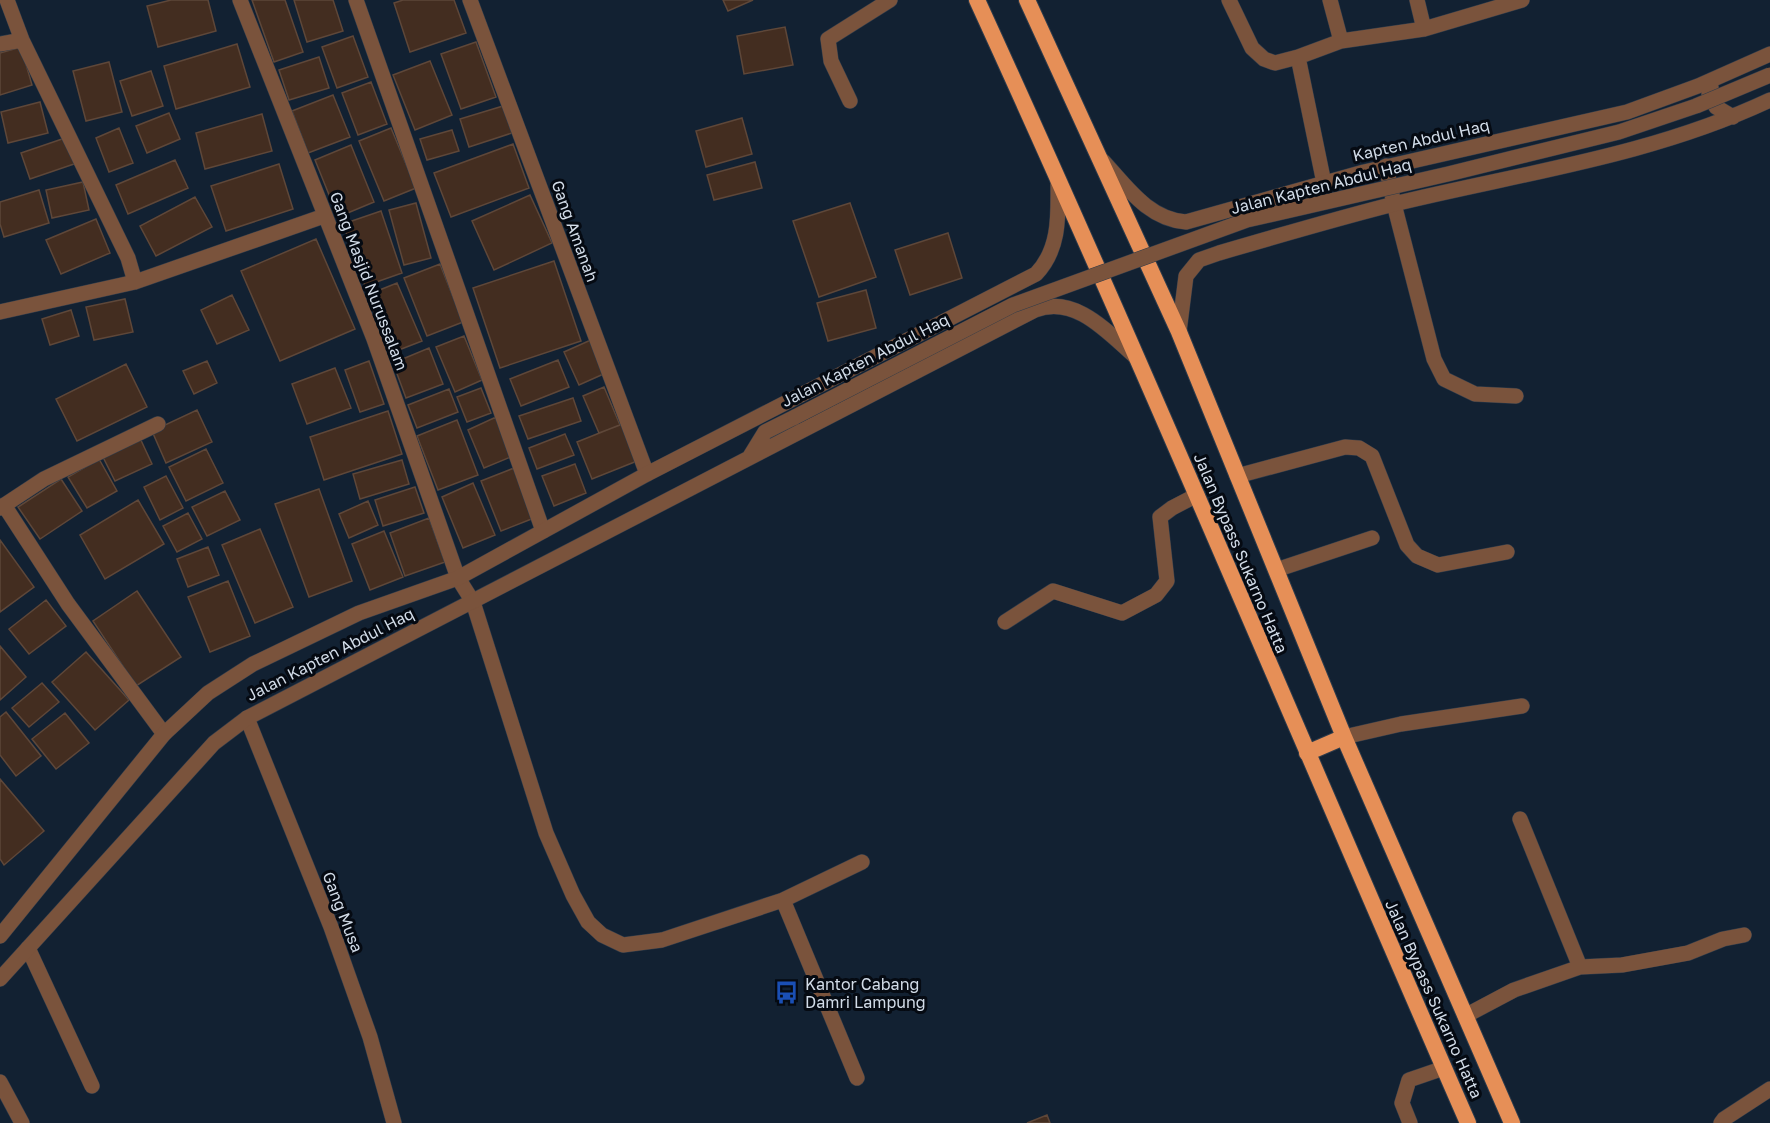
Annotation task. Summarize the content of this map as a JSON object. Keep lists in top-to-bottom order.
{
  "streets": {
    "highway": ["Jalan Bypass Sukarno Hatta"],
    "street": [
      "Kapten Abdul Haq",
      "Jalan Kapten Abdul Haq",
      "Gang Amanah",
      "Gang Masjid Nurussalam",
      "Gang Musa"
    ]
  },
  "crossings": [
    ["Kapten Abdul Haq", "Jalan Bypass Sukarno Hatta"],
    ["Jalan Kapten Abdul Haq", "Gang Amanah"],
    ["Jalan Kapten Abdul Haq", "Gang Masjid Nurussalam"],
    ["Jalan Kapten Abdul Haq", "Jalan Bypass Sukarno Hatta"],
    ["Jalan Kapten Abdul Haq", "Gang Musa"]
  ],
  "places": {
    "bus stop": ["Kantor Cabang Damri Lampung"]
  }
}
